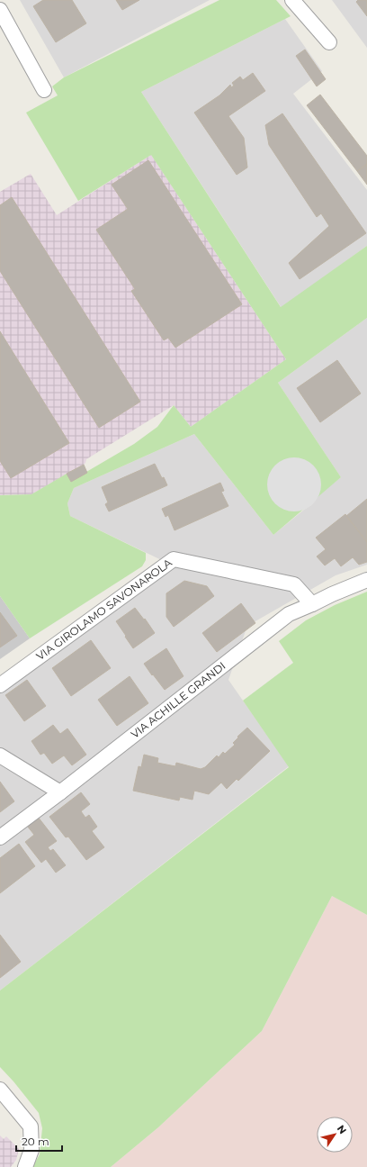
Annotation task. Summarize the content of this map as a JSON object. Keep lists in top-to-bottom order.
{
  "streets": {
    "street": ["VIA GIROLAMO SAVONAROLA", "VIA ACHILLE GRANDI"]
  },
  "crossings": [
    ["VIA GIROLAMO SAVONAROLA", "VIA ACHILLE GRANDI"]
  ],
  "scale_bar": "20 m",
  "north": "top right"
}
